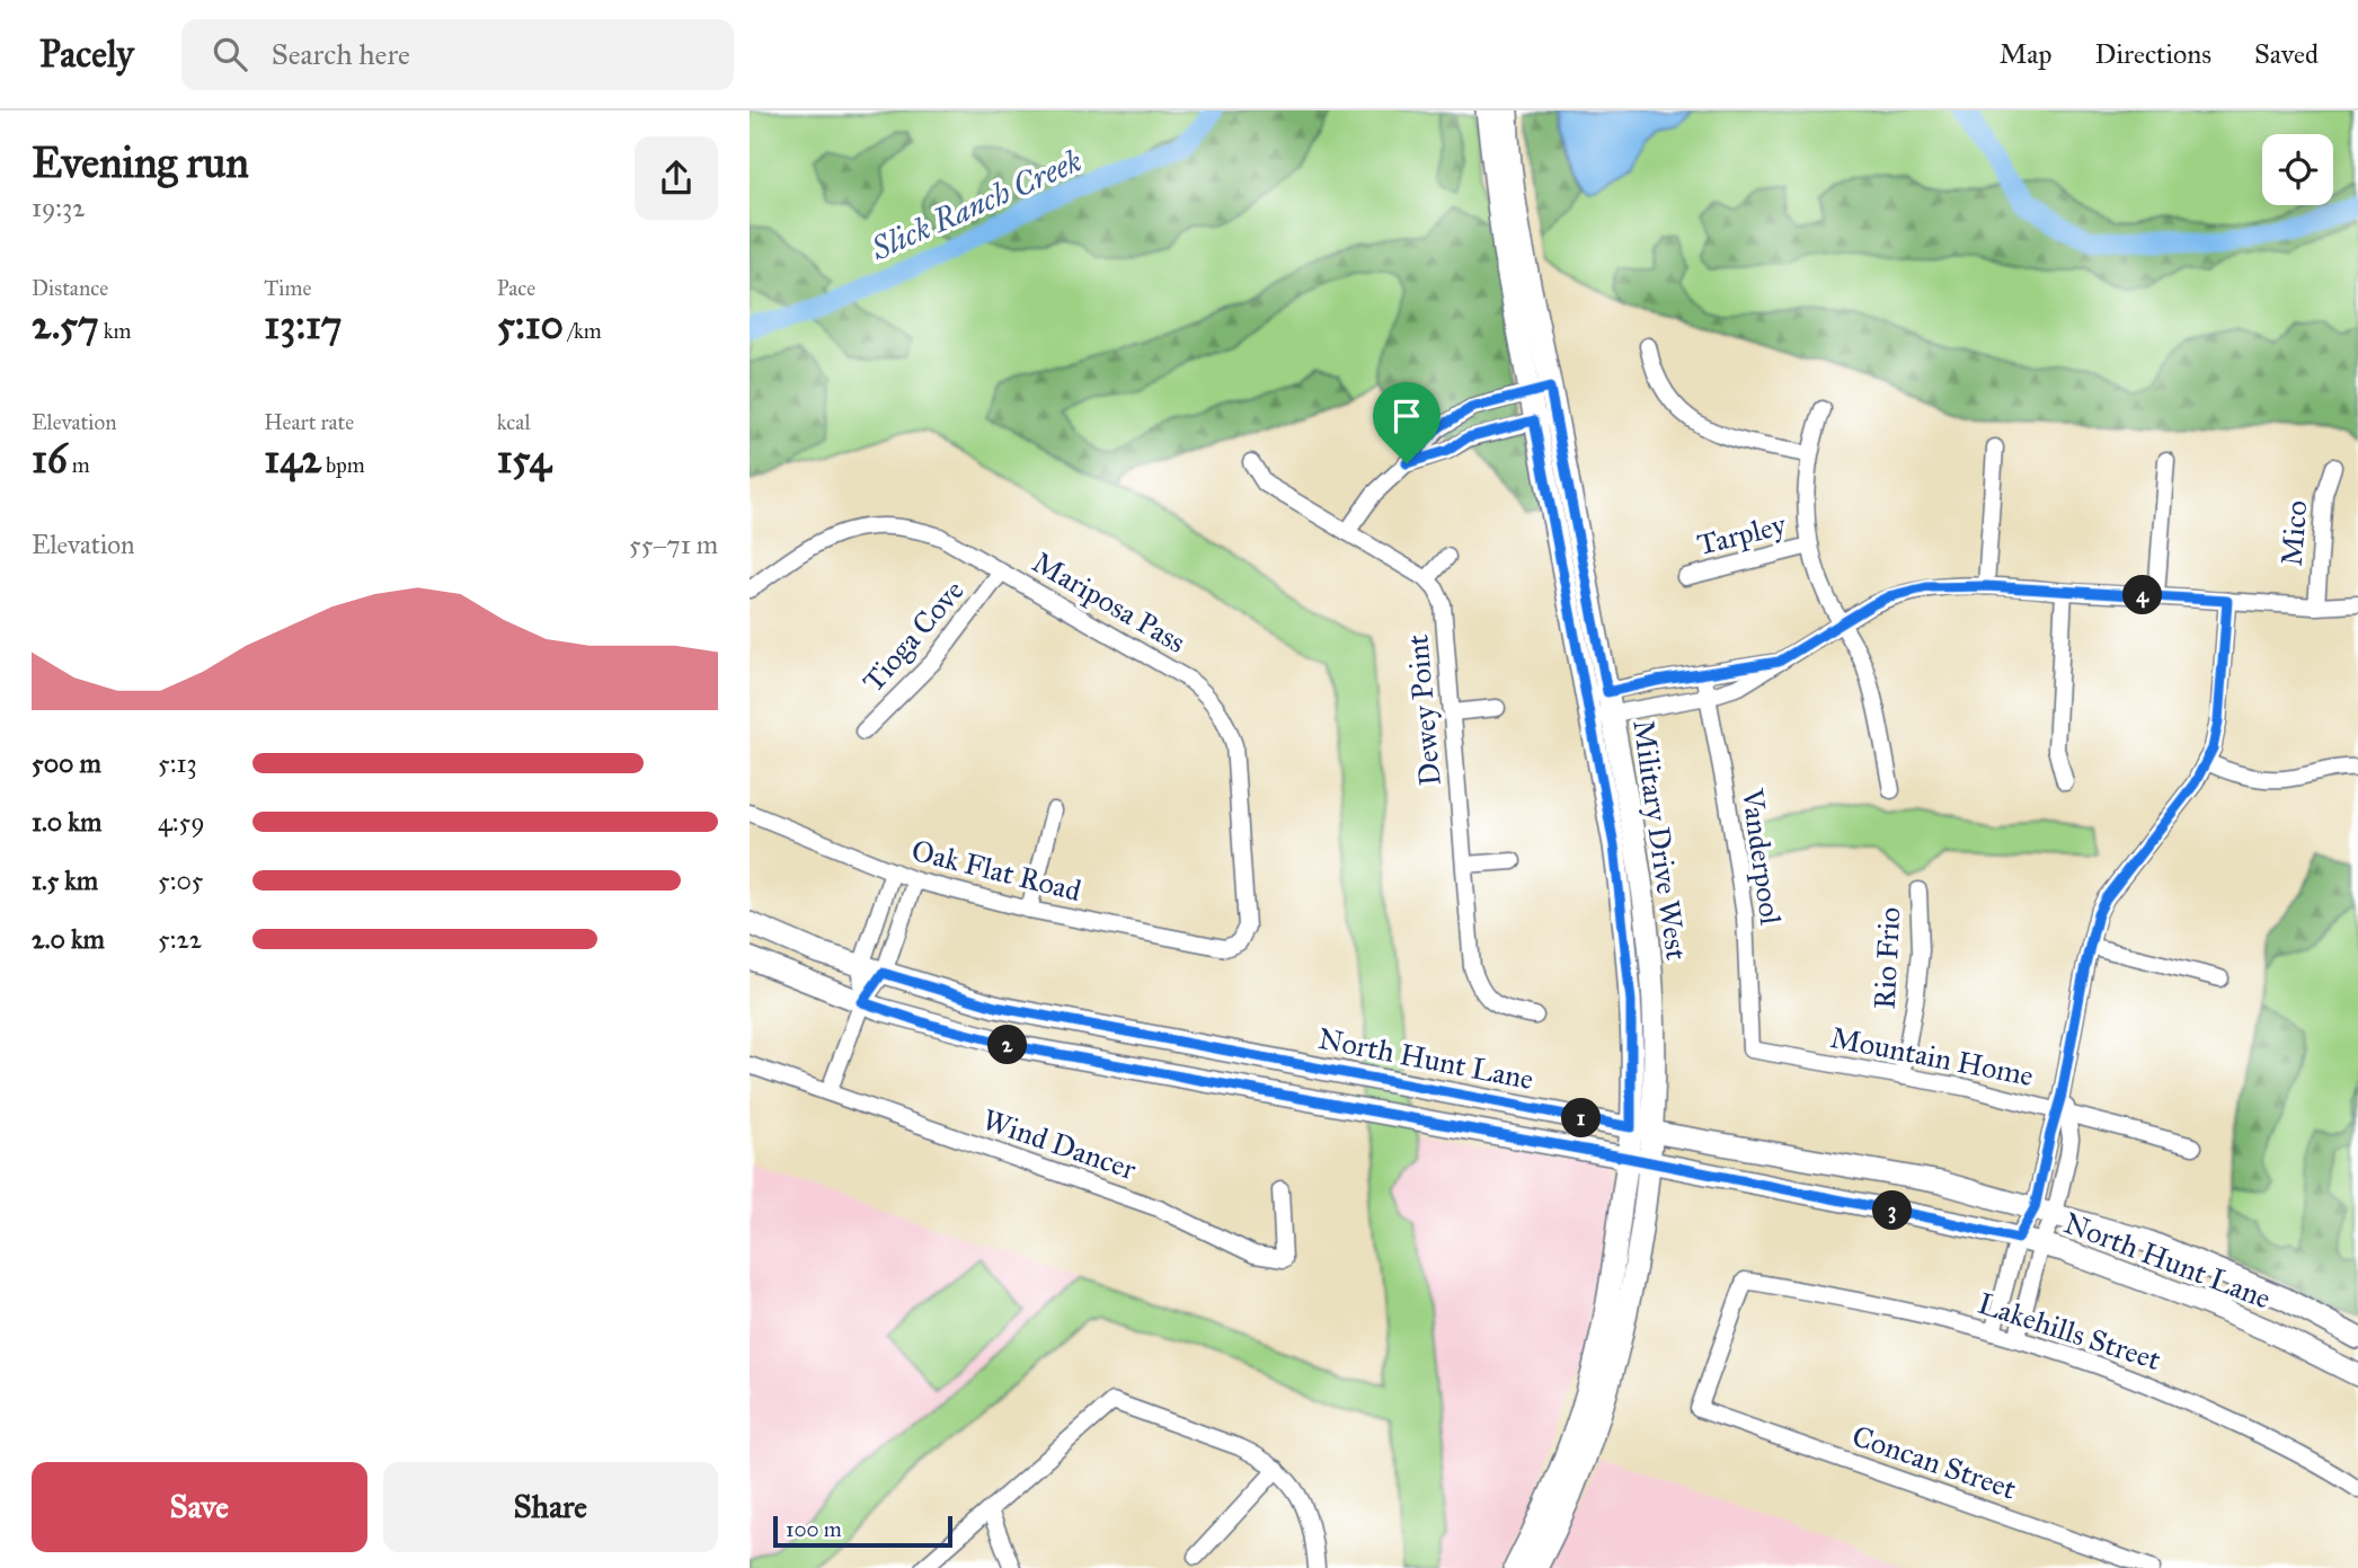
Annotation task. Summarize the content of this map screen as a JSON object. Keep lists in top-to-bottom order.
{
  "streets": {
    "main road": ["Military Drive West", "North Hunt Lane"],
    "street": [
      "Mico",
      "Tarpley",
      "Mariposa Pass",
      "Tioga Cove",
      "Dewey Point",
      "Vanderpool",
      "Oak Flat Road",
      "Rio Frio",
      "Mountain Home",
      "Wind Dancer",
      "Lakehills Street",
      "Concan Street"
    ]
  },
  "crossings": [
    ["Mariposa Pass", "Tioga Cove"],
    ["Mariposa Pass", "Oak Flat Road"],
    ["Military Drive West", "North Hunt Lane"],
    ["Vanderpool", "Mountain Home"],
    ["Rio Frio", "Mountain Home"],
    ["Lakehills Street", "Concan Street"]
  ],
  "water": ["Slick Ranch Creek"],
  "scale_bar": "100 m",
  "page": {
    "header": "Pacely",
    "search": "Search here",
    "nav": ["Map", "Directions", "Saved"],
    "heading": ["Evening run", "19:32"],
    "stats": [
      ["Distance", "2.57 km"],
      ["Time", "13:17"],
      ["Pace", "5:10 /km"],
      ["Elevation", "16 m"],
      ["Heart rate", "142 bpm"],
      ["kcal", "154"]
    ],
    "chart": ["Elevation", "55–71 m"],
    "pins": [
      "4",
      "2",
      "1",
      "3"
    ],
    "list": [
      {
        "name": "500 m",
        "note": "5:13"
      },
      {
        "name": "1.0 km",
        "note": "4:59"
      },
      {
        "name": "1.5 km",
        "note": "5:05"
      },
      {
        "name": "2.0 km",
        "note": "5:22"
      }
    ],
    "buttons": ["Save", "Share"],
    "scale": "100 m"
  }
}
